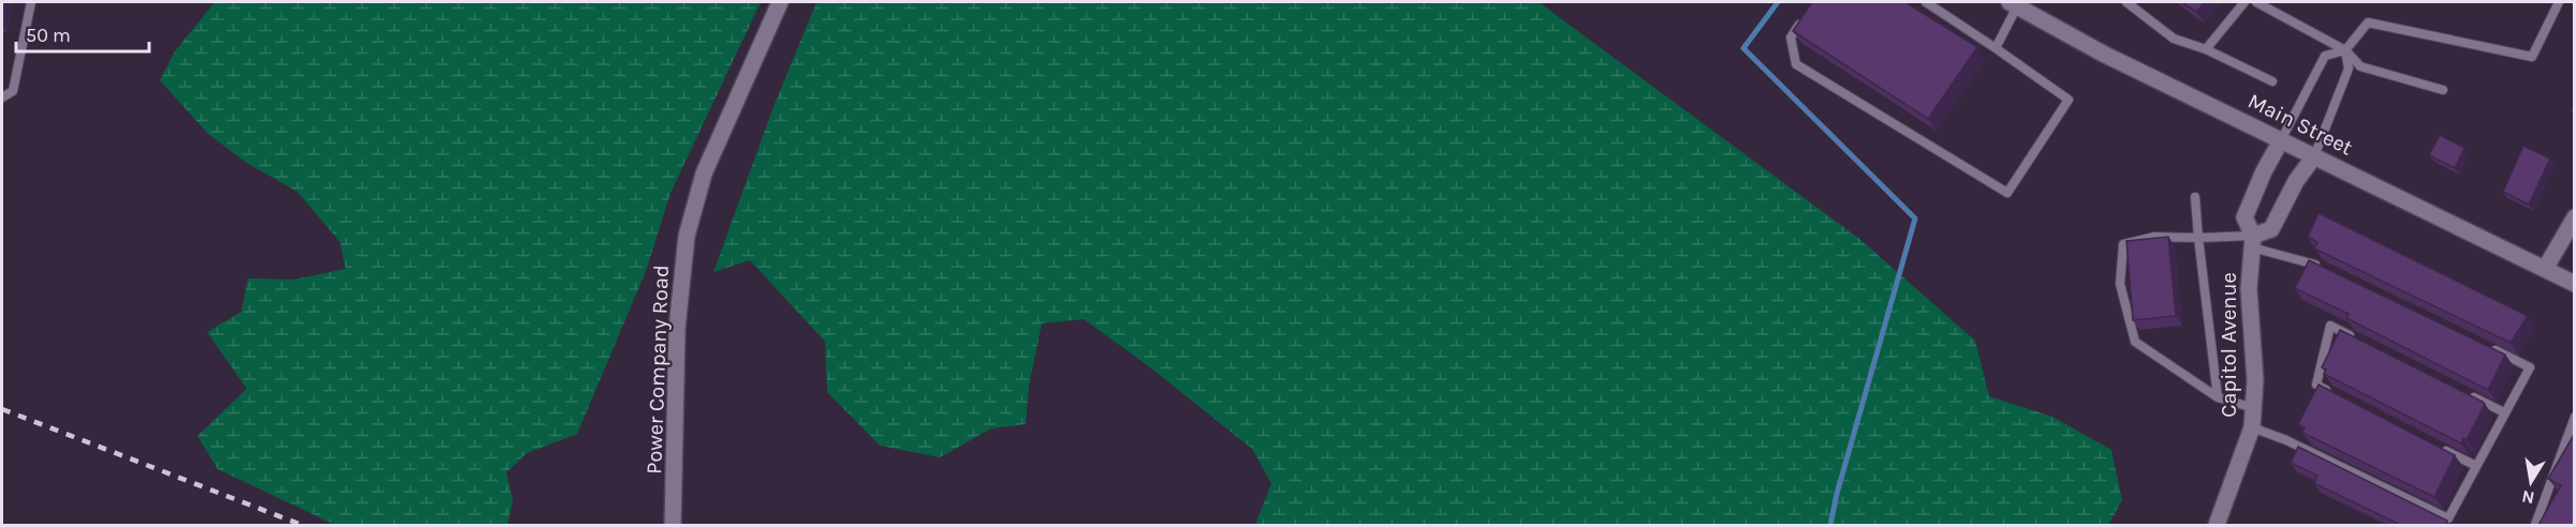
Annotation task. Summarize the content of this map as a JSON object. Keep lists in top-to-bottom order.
{
  "streets": {
    "street": ["Main Street", "Capitol Avenue", "Power Company Road"]
  },
  "crossings": [
    ["Main Street", "Capitol Avenue"]
  ],
  "scale_bar": "50 m",
  "north": "bottom"
}
